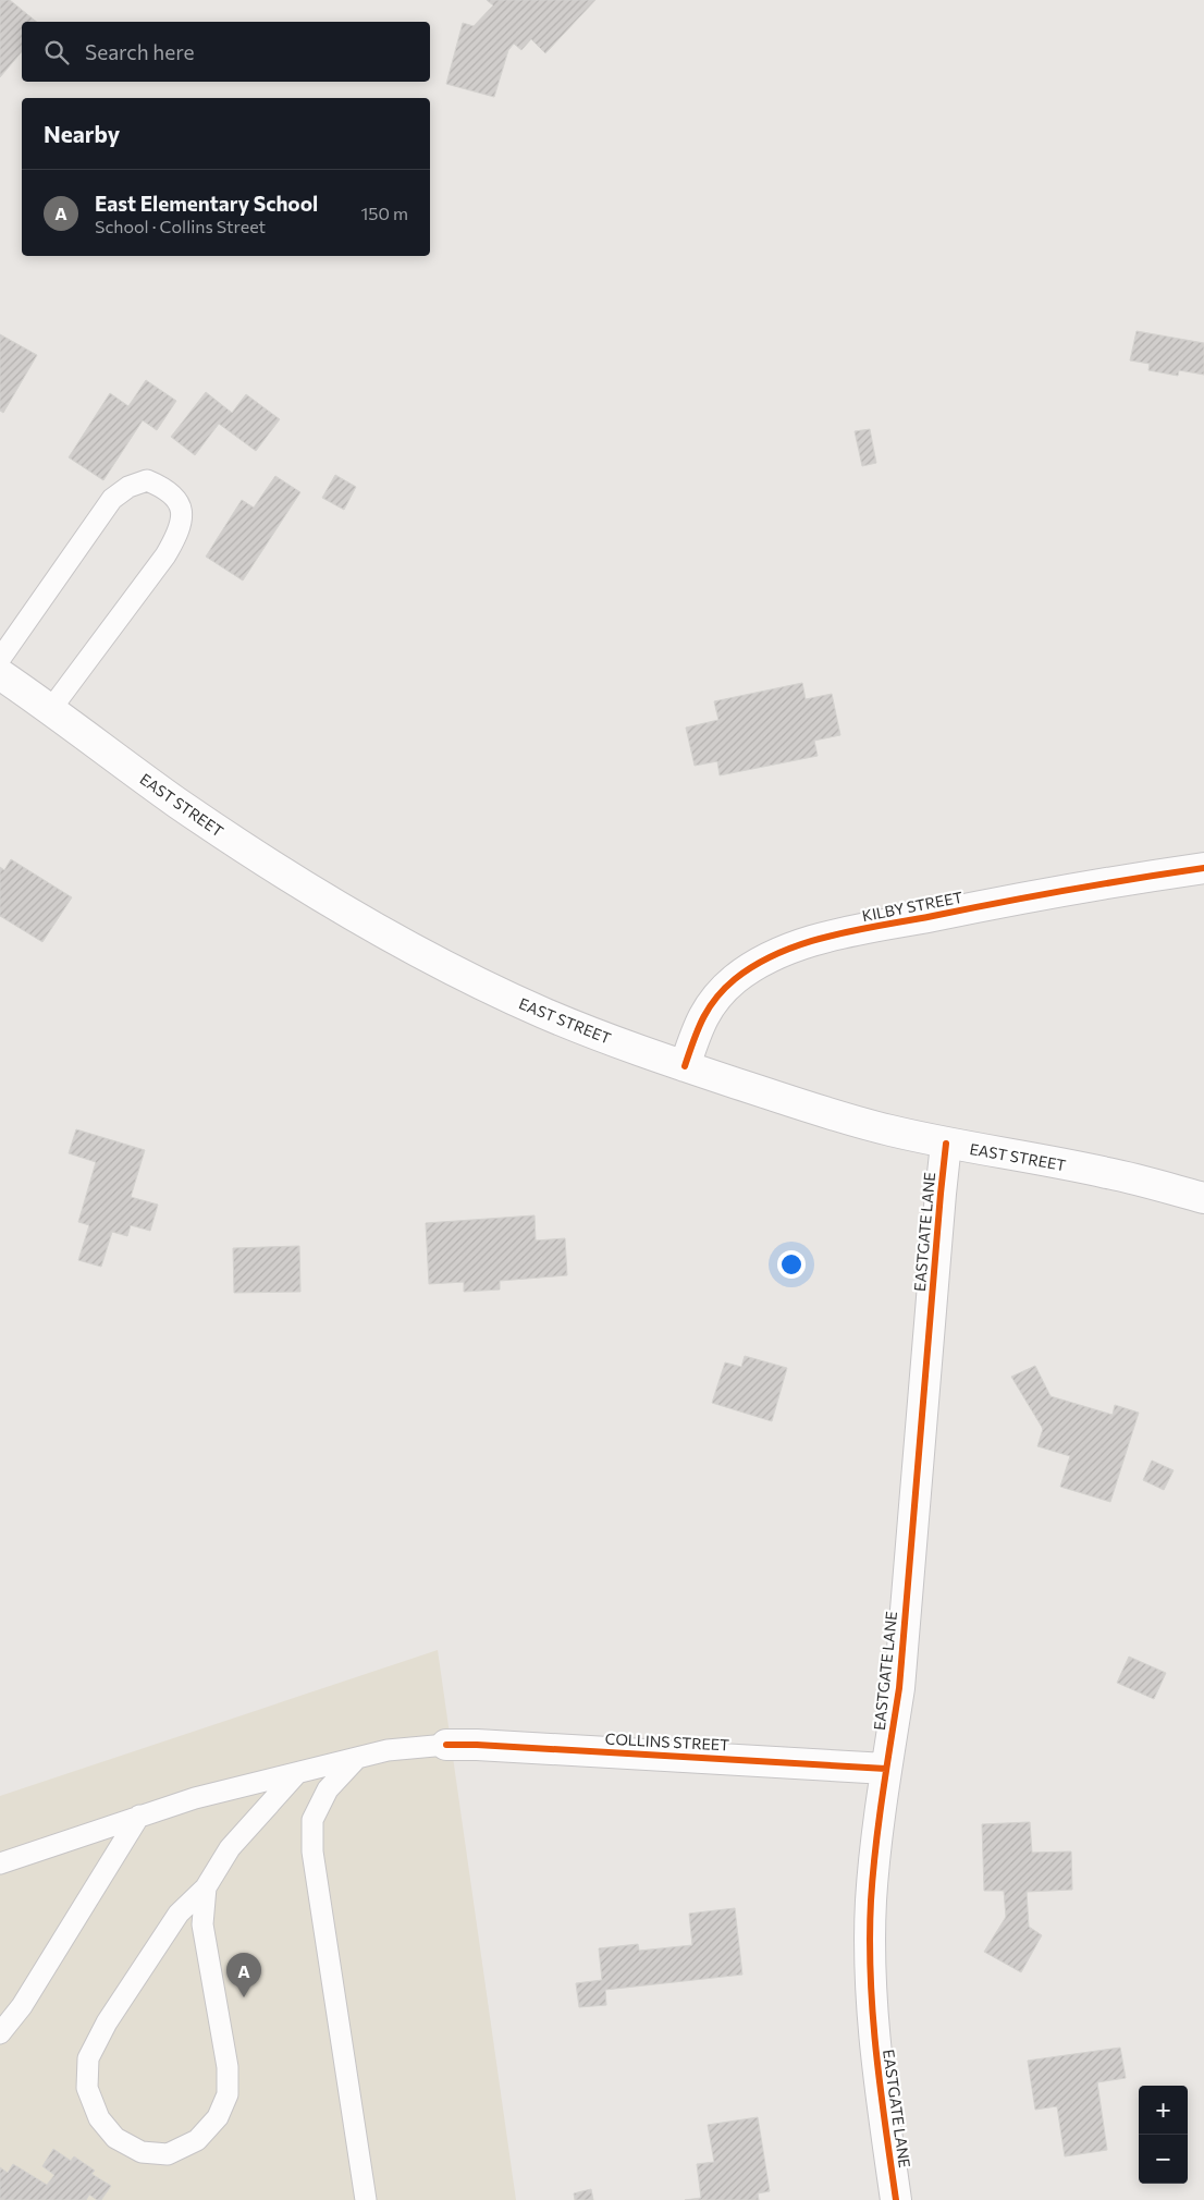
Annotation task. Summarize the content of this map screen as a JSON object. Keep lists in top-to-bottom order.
{
  "streets": {
    "street": [
      "EAST STREET",
      "KILBY STREET",
      "EASTGATE LANE",
      "COLLINS STREET"
    ]
  },
  "crossings": [
    ["EAST STREET", "KILBY STREET"],
    ["EAST STREET", "EASTGATE LANE"],
    ["EASTGATE LANE", "COLLINS STREET"]
  ],
  "page": {
    "search": "Search here",
    "heading": "Nearby",
    "list": [
      {
        "mark": "A",
        "name": "East Elementary School",
        "note": "School · Collins Street",
        "value": "150 m"
      }
    ],
    "pins": "A",
    "map_buttons": ["+", "−"]
  }
}
